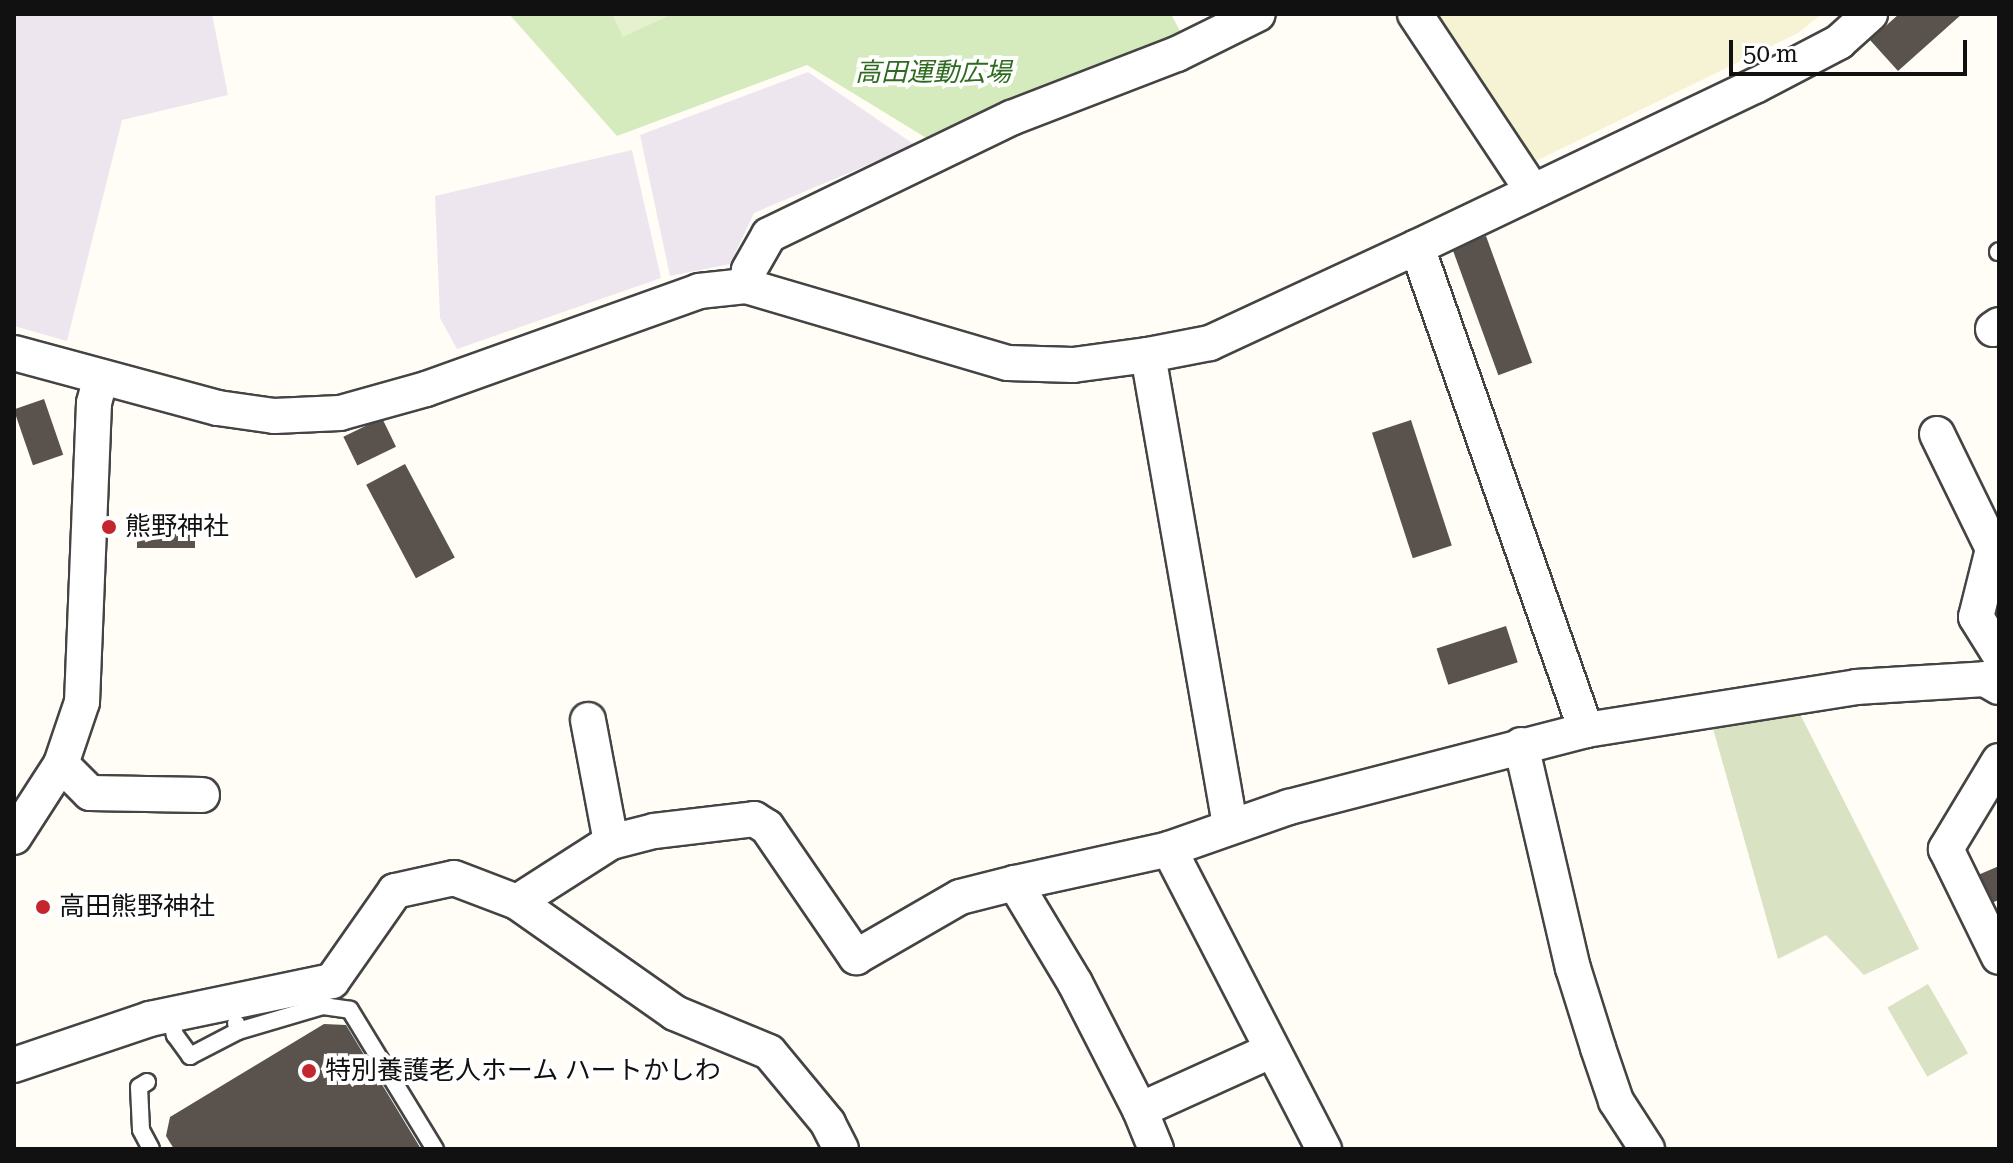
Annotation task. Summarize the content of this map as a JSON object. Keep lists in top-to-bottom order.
{
  "parks": ["高田運動広場"],
  "places": ["熊野神社", "高田熊野神社", "特別養護老人ホーム ハートかしわ"],
  "scale_bar": "50 m"
}
